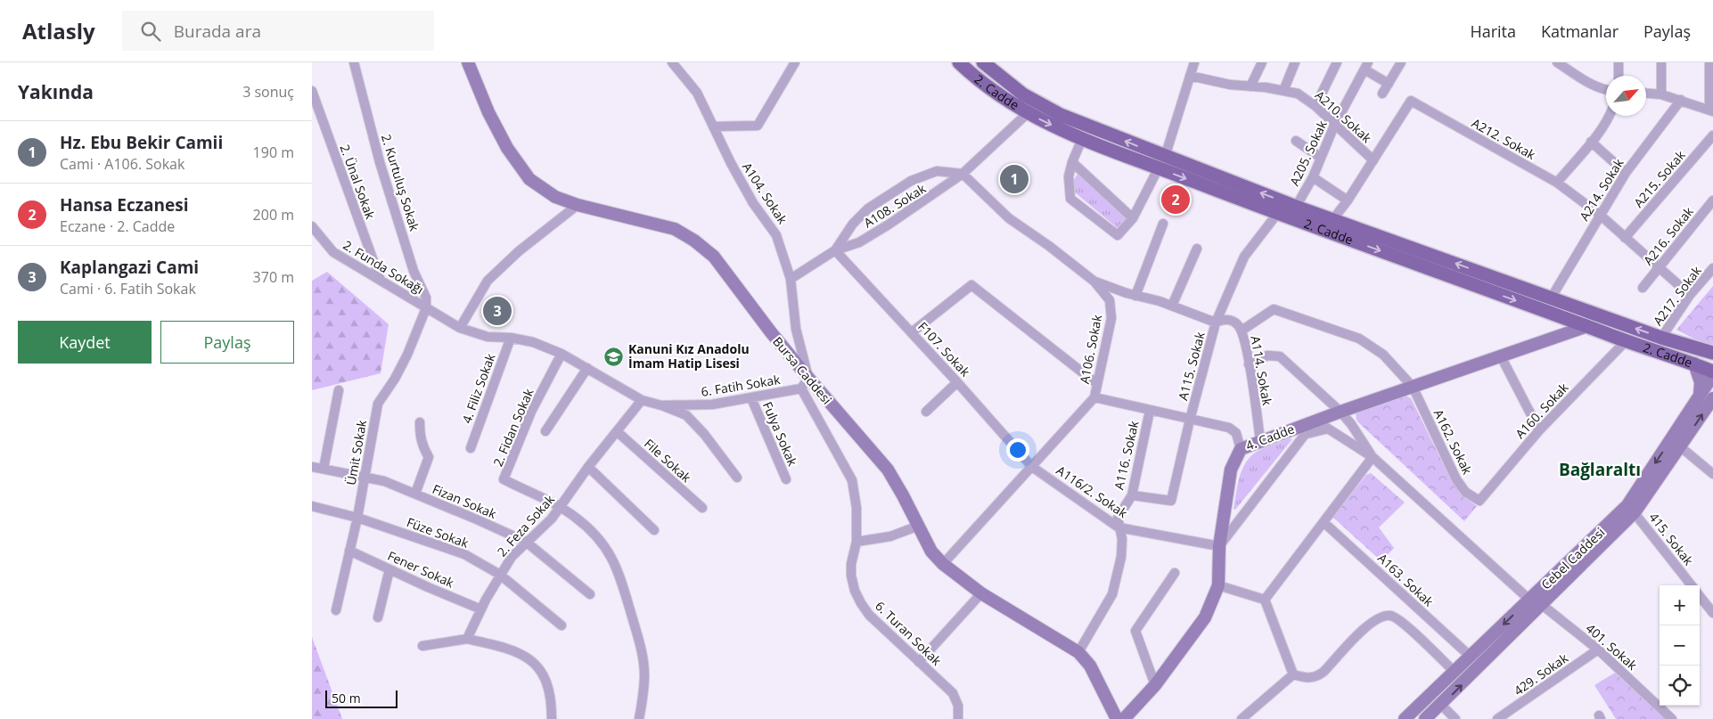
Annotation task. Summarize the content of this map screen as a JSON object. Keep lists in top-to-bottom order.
{
  "streets": {
    "main road": [
      "2. Cadde",
      "Bursa Caddesi",
      "4. Cadde",
      "Cebel Caddesi"
    ],
    "street": [
      "A210. Sokak",
      "A212. Sokak",
      "A205. Sokak",
      "A215. Sokak",
      "2. Ünal Sokak",
      "2. Kurtuluş Sokak",
      "A214. Sokak",
      "A104. Sokak",
      "A108. Sokak",
      "A216. Sokak",
      "2. Funda Sokağı",
      "A217. Sokak",
      "F107. Sokak",
      "A106. Sokak",
      "A115. Sokak",
      "A114. Sokak",
      "6. Fatih Sokak",
      "4. Filiz Sokak",
      "A160. Sokak",
      "2. Fidan Sokak",
      "Fulya Sokak",
      "A162. Sokak",
      "Ümit Sokak",
      "A116. Sokak",
      "File Sokak",
      "A116/2. Sokak",
      "Fizan Sokak",
      "2. Feza Sokak",
      "Füze Sokak",
      "415. Sokak",
      "Fener Sokak",
      "A163. Sokak",
      "6. Turan Sokak",
      "401. Sokak",
      "429. Sokak"
    ]
  },
  "crossings": [
    ["2. Cadde", "A212. Sokak"],
    ["2. Cadde", "A205. Sokak"],
    ["2. Cadde", "A214. Sokak"],
    ["2. Cadde", "A108. Sokak"],
    ["2. Cadde", "A217. Sokak"],
    ["2. Cadde", "A115. Sokak"],
    ["2. Cadde", "A160. Sokak"],
    ["2. Cadde", "4. Cadde"],
    ["2. Cadde", "Cebel Caddesi"],
    ["A210. Sokak", "A212. Sokak"],
    ["A210. Sokak", "A205. Sokak"],
    ["A212. Sokak", "A215. Sokak"],
    ["A212. Sokak", "A214. Sokak"],
    ["A212. Sokak", "A216. Sokak"],
    ["A212. Sokak", "A217. Sokak"],
    ["2. Ünal Sokak", "2. Funda Sokağı"],
    ["2. Kurtuluş Sokak", "2. Funda Sokağı"],
    ["2. Kurtuluş Sokak", "6. Fatih Sokak"],
    ["2. Kurtuluş Sokak", "Ümit Sokak"],
    ["A104. Sokak", "A108. Sokak"],
    ["A104. Sokak", "Bursa Caddesi"],
    ["A104. Sokak", "6. Fatih Sokak"],
    ["A104. Sokak", "6. Turan Sokak"],
    ["A108. Sokak", "F107. Sokak"],
    ["A108. Sokak", "A106. Sokak"],
    ["2. Funda Sokağı", "6. Fatih Sokak"],
    ["2. Funda Sokağı", "Ümit Sokak"],
    ["F107. Sokak", "A106. Sokak"],
    ["F107. Sokak", "A116/2. Sokak"],
    ["A106. Sokak", "Bursa Caddesi"],
    ["A106. Sokak", "A114. Sokak"],
    ["A106. Sokak", "A116/2. Sokak"],
    ["A115. Sokak", "A114. Sokak"],
    ["A115. Sokak", "A116. Sokak"],
    ["Bursa Caddesi", "6. Fatih Sokak"],
    ["Bursa Caddesi", "A116. Sokak"],
    ["Bursa Caddesi", "6. Turan Sokak"],
    ["A114. Sokak", "4. Cadde"],
    ["A114. Sokak", "A162. Sokak"],
    ["6. Fatih Sokak", "4. Filiz Sokak"],
    ["6. Fatih Sokak", "2. Fidan Sokak"],
    ["6. Fatih Sokak", "Fulya Sokak"],
    ["6. Fatih Sokak", "Ümit Sokak"],
    ["6. Fatih Sokak", "2. Feza Sokak"],
    ["6. Fatih Sokak", "6. Turan Sokak"],
    ["A160. Sokak", "A162. Sokak"],
    ["2. Fidan Sokak", "2. Feza Sokak"],
    ["4. Cadde", "A162. Sokak"],
    ["4. Cadde", "A116/2. Sokak"],
    ["Ümit Sokak", "Fizan Sokak"],
    ["Ümit Sokak", "Füze Sokak"],
    ["Ümit Sokak", "Fener Sokak"],
    ["A116. Sokak", "A116/2. Sokak"],
    ["File Sokak", "2. Feza Sokak"],
    ["Fizan Sokak", "2. Feza Sokak"],
    ["2. Feza Sokak", "Füze Sokak"],
    ["2. Feza Sokak", "Fener Sokak"],
    ["415. Sokak", "Cebel Caddesi"],
    ["Cebel Caddesi", "A163. Sokak"],
    ["Cebel Caddesi", "401. Sokak"],
    ["401. Sokak", "429. Sokak"]
  ],
  "districts": ["Bağlaraltı"],
  "places": {
    "school or university": ["Kanuni Kız Anadolu İmam Hatip Lisesi"]
  },
  "scale_bar": "50 m",
  "north": "top right",
  "page": {
    "header": "Atlasly",
    "search": "Burada ara",
    "nav": ["Harita", "Katmanlar", "Paylaş"],
    "heading": ["Yakında", "3 sonuç"],
    "list": [
      {
        "mark": "1",
        "name": "Hz. Ebu Bekir Camii",
        "note": "Cami · A106. Sokak",
        "value": "190 m"
      },
      {
        "mark": "2",
        "name": "Hansa Eczanesi",
        "note": "Eczane · 2. Cadde",
        "value": "200 m"
      },
      {
        "mark": "3",
        "name": "Kaplangazi Cami",
        "note": "Cami · 6. Fatih Sokak",
        "value": "370 m"
      }
    ],
    "pins": ["1", "2", "3"],
    "buttons": ["Kaydet", "Paylaş"],
    "map_buttons": ["+", "−"],
    "scale": "50 m"
  }
}
